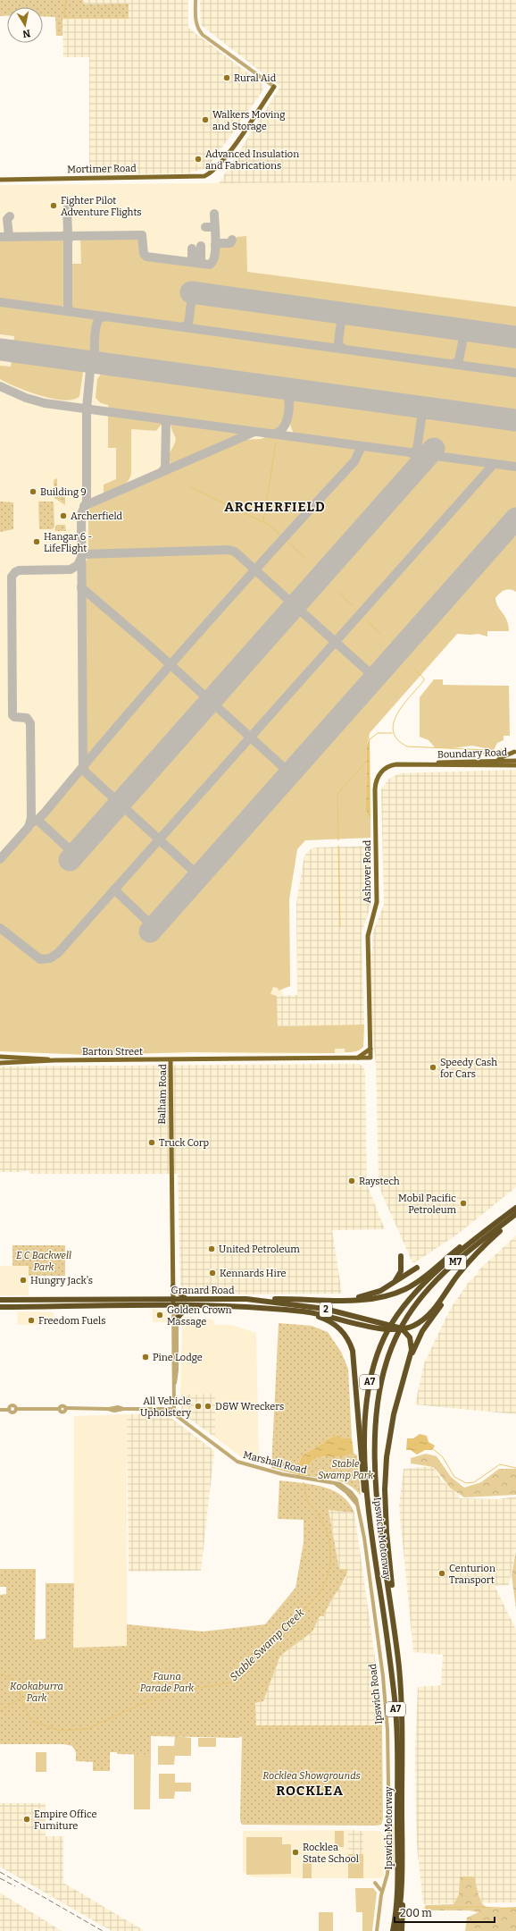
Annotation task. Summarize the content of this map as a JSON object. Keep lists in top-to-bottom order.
{
  "streets": {
    "highway": [
      "M7",
      "Granard Road",
      "2",
      "A7",
      "Ipswich Motorway"
    ],
    "main road": [
      "Mortimer Road",
      "Boundary Road",
      "Ashover Road",
      "Barton Street",
      "Balham Road"
    ],
    "street": ["Marshall Road", "Ipswich Road"]
  },
  "crossings": [
    ["Boundary Road", "Ashover Road"],
    ["Ashover Road", "Balham Road"],
    ["Barton Street", "Balham Road"],
    ["Balham Road", "Granard Road"],
    ["Balham Road", "Marshall Road"],
    ["Granard Road", "Ipswich Motorway"],
    ["Marshall Road", "Ipswich Road"]
  ],
  "districts": ["ARCHERFIELD", "ROCKLEA"],
  "water": ["Stable Swamp Creek"],
  "parks": [
    "E C Backwell Park",
    "Stable Swamp Park",
    "Fauna Parade Park",
    "Kookaburra Park",
    "Rocklea Showgrounds"
  ],
  "places": [
    "Rural Aid",
    "Walkers Moving and Storage",
    "Advanced Insulation and Fabrications",
    "Fighter Pilot Adventure Flights",
    "Building 9",
    "Archerfield",
    "Hangar 6 - LifeFlight",
    "Speedy Cash for Cars",
    "Truck Corp",
    "Raystech",
    "Mobil Pacific Petroleum",
    "United Petroleum",
    "Kennards Hire",
    "Hungry Jack's",
    "Golden Crown Massage",
    "Freedom Fuels",
    "Pine Lodge",
    "All Vehicle Upholstery",
    "D&W Wreckers",
    "Centurion Transport",
    "Empire Office Furniture",
    "Rocklea State School"
  ],
  "scale_bar": "200 m",
  "north": "bottom"
}
